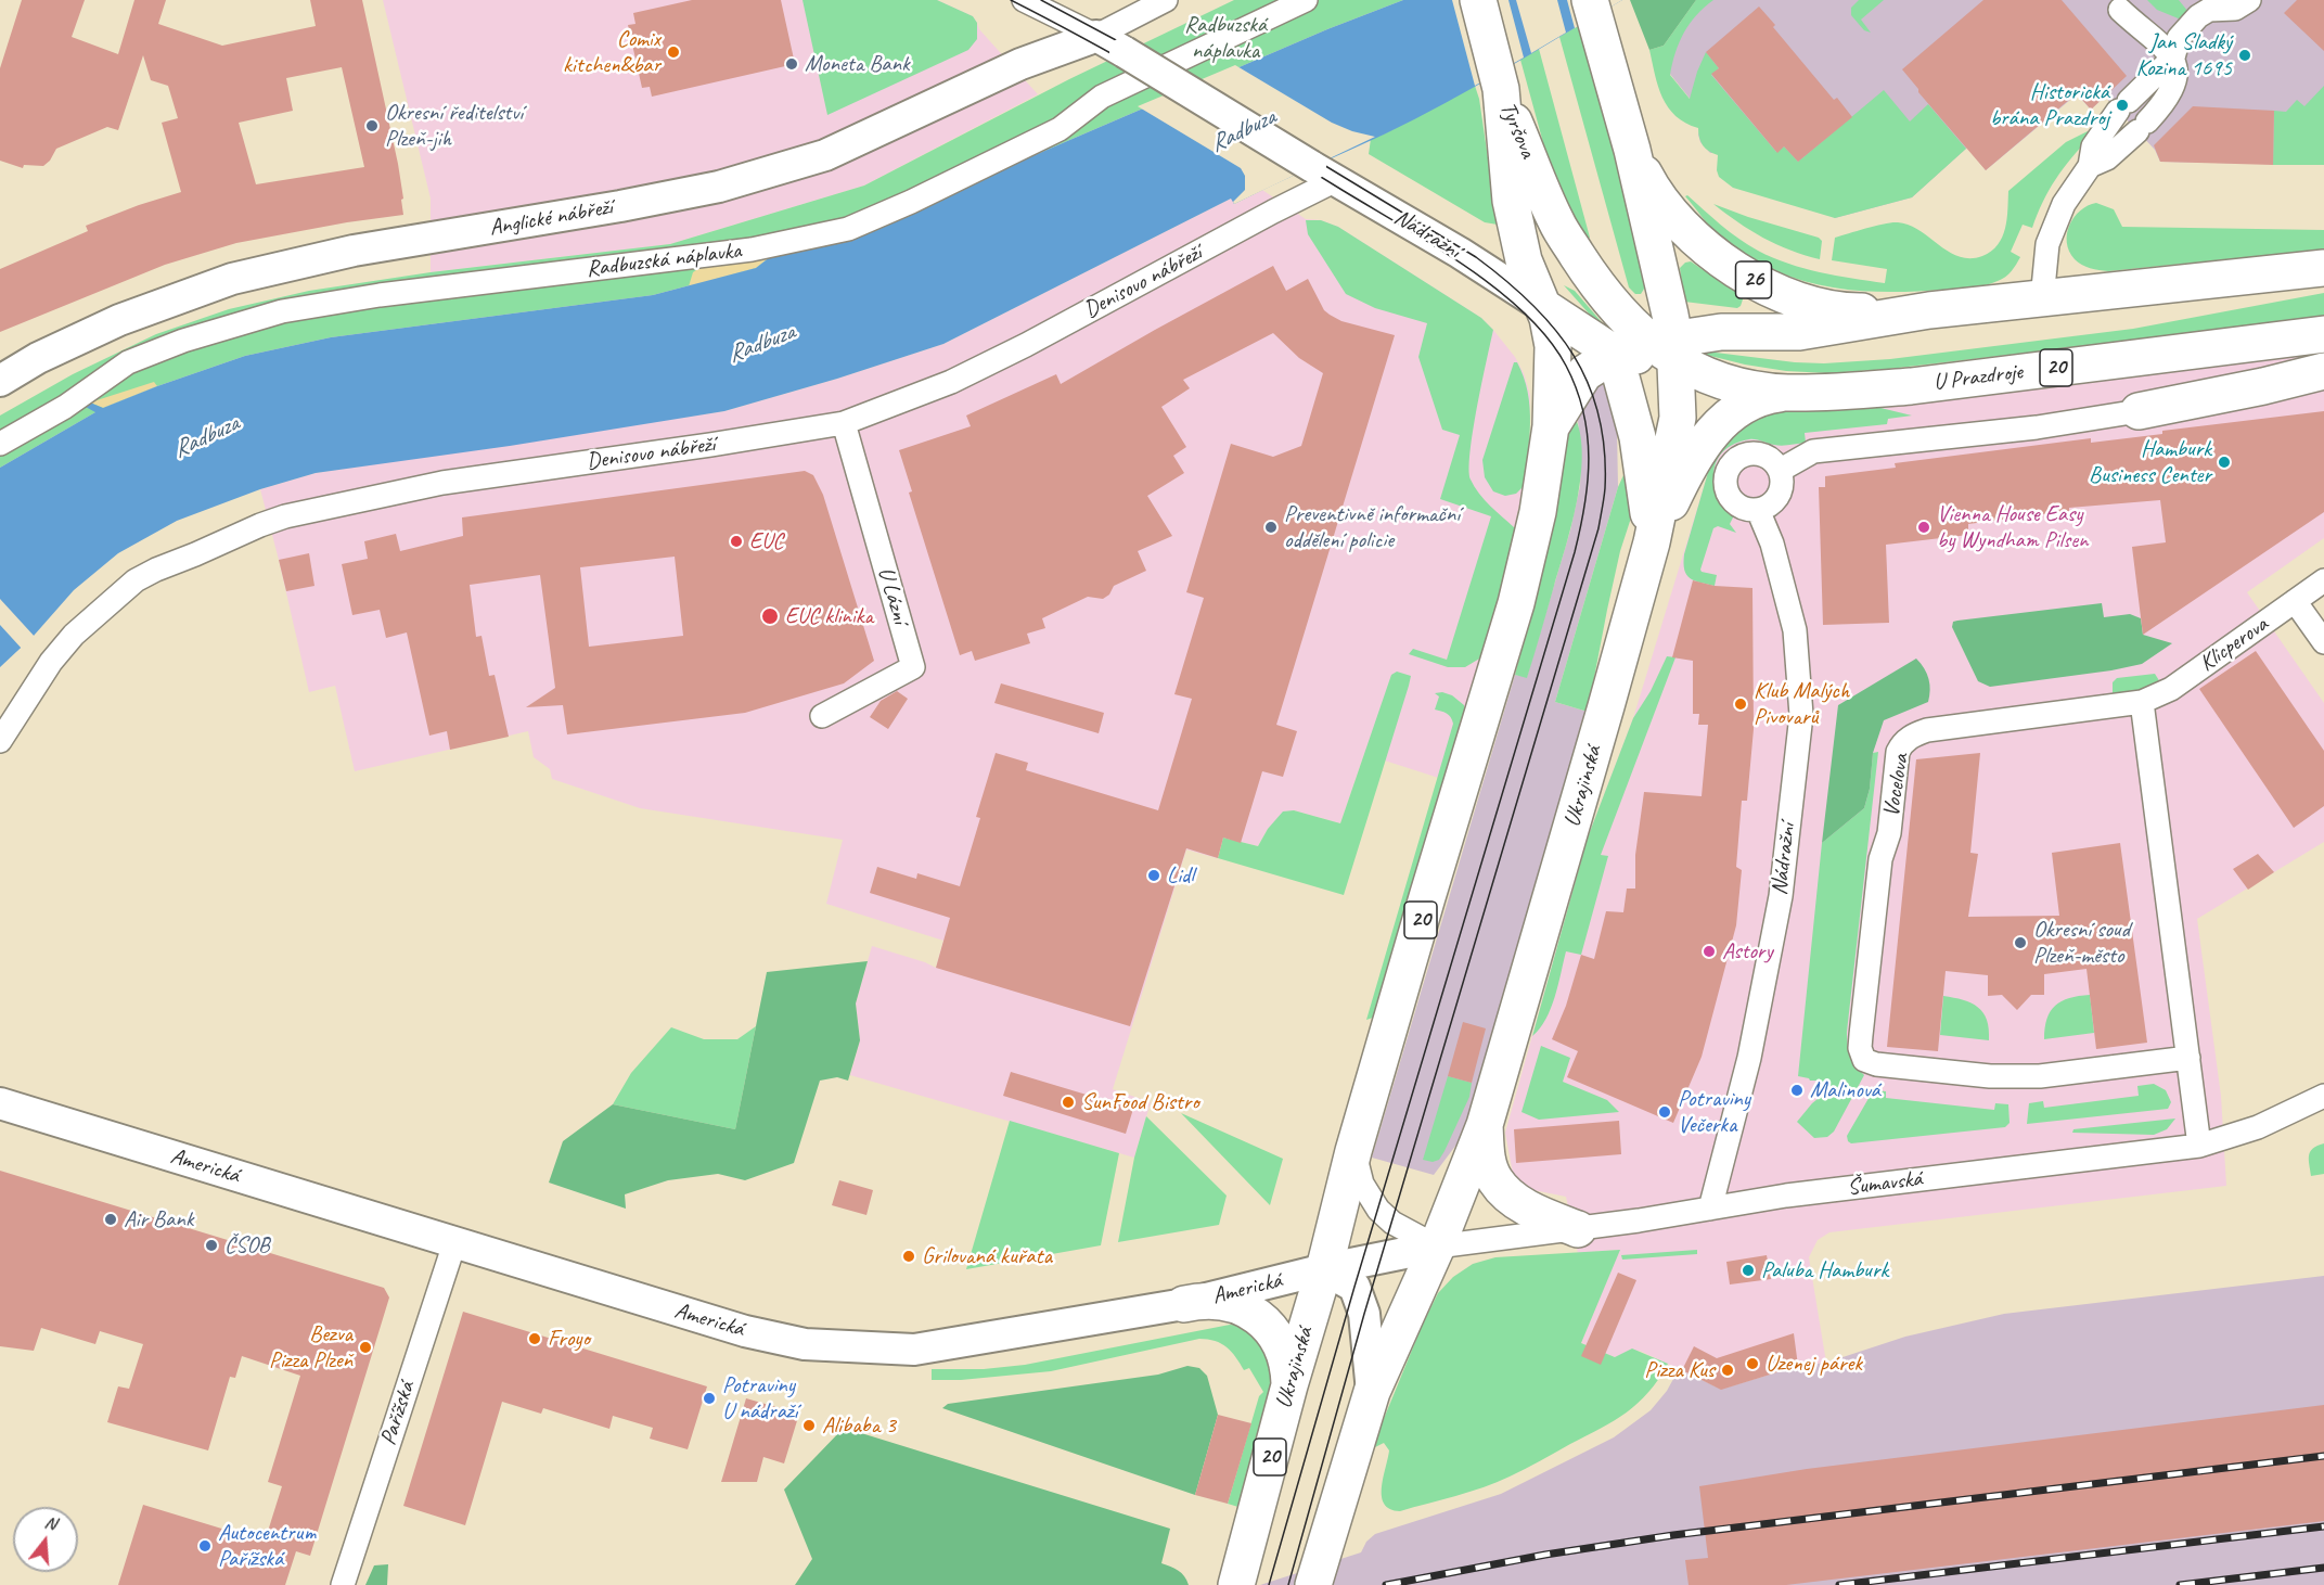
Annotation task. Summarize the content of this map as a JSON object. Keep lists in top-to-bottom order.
{
  "streets": {
    "main road": [
      "Tyršova",
      "26",
      "20",
      "U Prazdroje",
      "Ukrajinská"
    ],
    "street": [
      "Anglické nábřeží",
      "Nádražní",
      "Radbuzská náplavka",
      "Denisovo nábřeží",
      "U Lázní",
      "Klicperova",
      "Vocelova",
      "Americká",
      "Šumavská",
      "Pařížská"
    ]
  },
  "crossings": [
    ["Tyršova", "Ukrajinská"],
    ["Anglické nábřeží", "Nádražní"],
    ["Nádražní", "Denisovo nábřeží"],
    ["Nádražní", "Ukrajinská"],
    ["Nádražní", "Šumavská"],
    ["Denisovo nábřeží", "U Lázní"],
    ["20", "U Prazdroje"],
    ["20", "Ukrajinská"],
    ["U Prazdroje", "Ukrajinská"],
    ["Klicperova", "Vocelova"],
    ["Ukrajinská", "Americká"],
    ["Ukrajinská", "Šumavská"],
    ["Americká", "Šumavská"],
    ["Americká", "Pařížská"]
  ],
  "water": ["Radbuza"],
  "parks": ["Radbuzská náplavka"],
  "places": [
    "Comix kitchen&bar",
    "Jan Sladký Kozina 1695",
    "Moneta Bank",
    "Historická brána Prazdroj",
    "Okresní ředitelství Plzeň-jih",
    "Hamburk Business Center",
    "Preventivně informační oddělení policie",
    "Vienna House Easy by Wyndham Pilsen",
    "EUC",
    "EUC klinika",
    "Klub Malých Pivovarů",
    "Lidl",
    "Okresní soud Plzeň-město",
    "Astory",
    "Malinová",
    "SunFood Bistro",
    "Potraviny Večerka",
    "Air Bank",
    "ČSOB",
    "Grilovaná kuřata",
    "Paluba Hamburk",
    "Froyo",
    "Bezva Pizza Plzeň",
    "Uzenej párek",
    "Pizza Kus",
    "Potraviny U nádraží",
    "Alibaba 3",
    "Autocentrum Pařížská"
  ],
  "north": "top"
}
